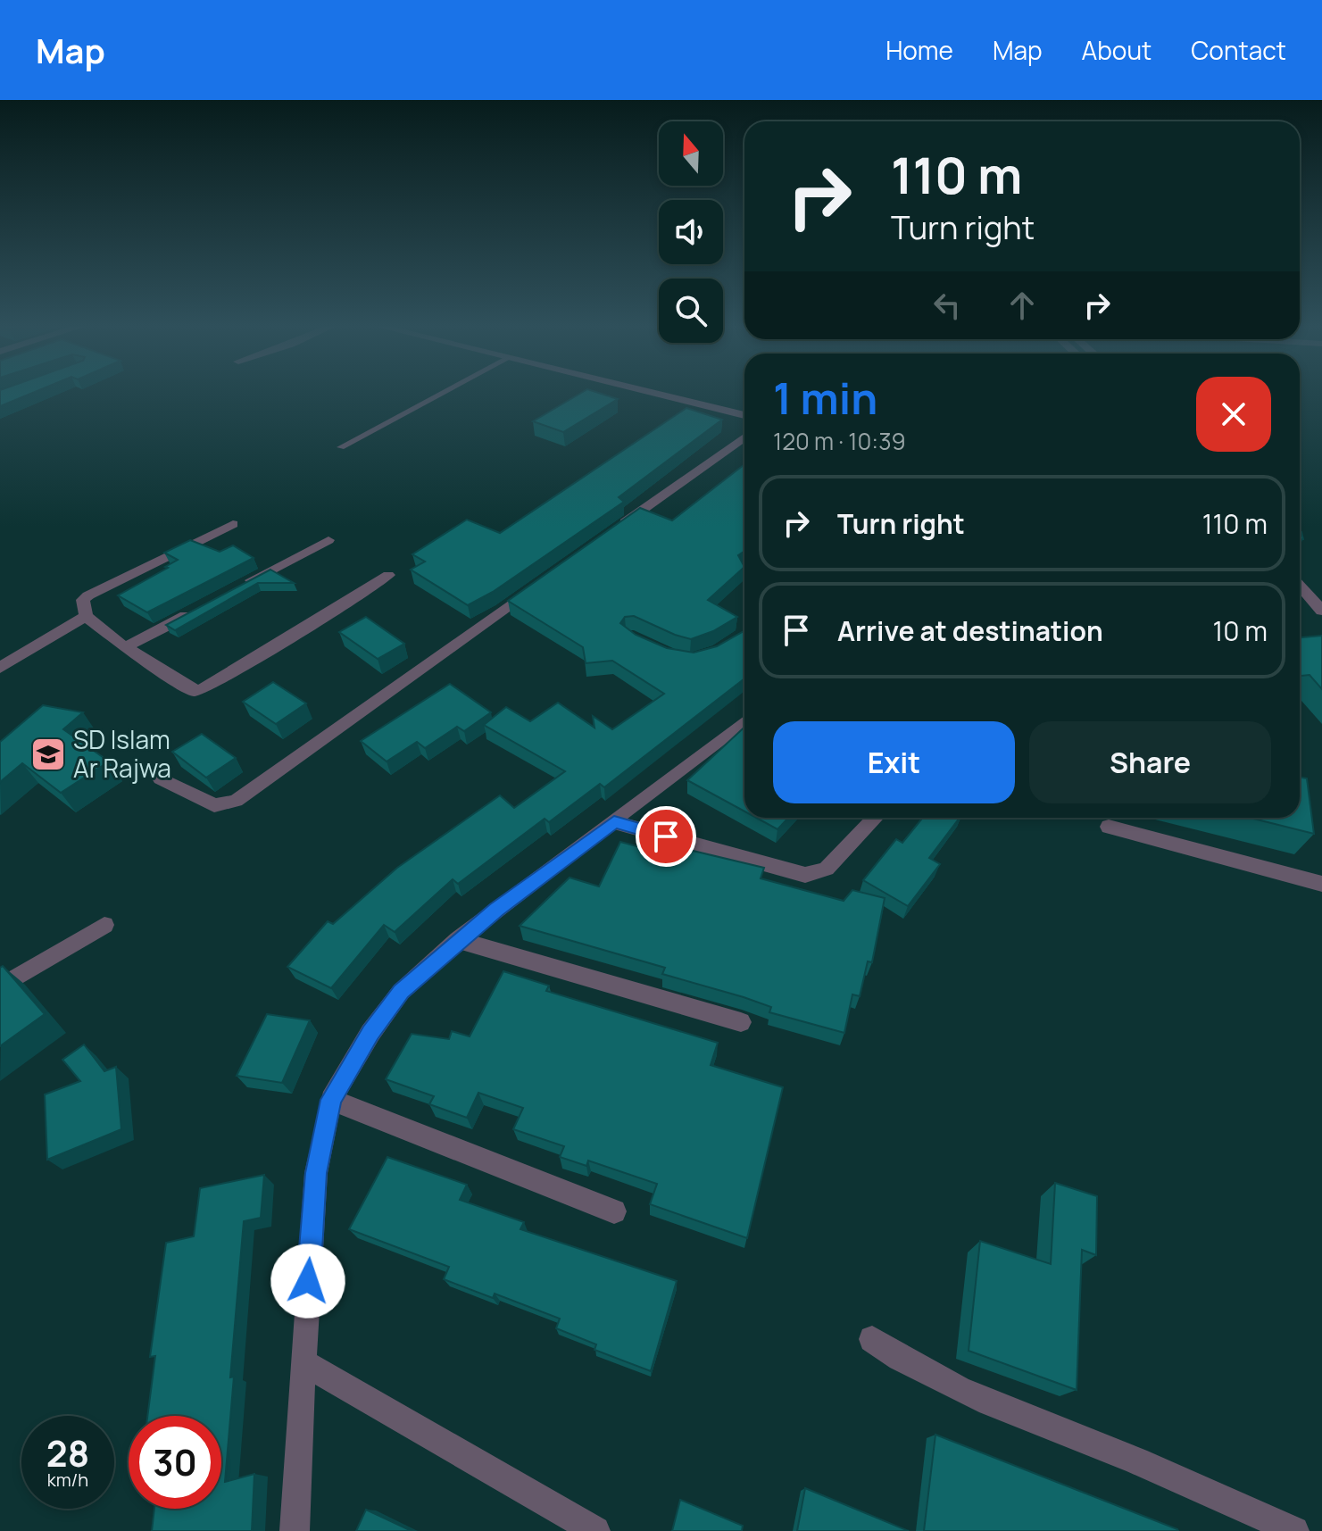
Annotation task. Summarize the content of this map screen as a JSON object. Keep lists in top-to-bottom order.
{
  "places": {
    "school or university": ["SD Islam Ar Rajwa"]
  },
  "north": "top",
  "page": {
    "header": "Map",
    "nav": [
      "Home",
      "Map",
      "About",
      "Contact"
    ],
    "turn": ["110 m", "Turn right"],
    "heading": ["1 min", "120 m · 10:39"],
    "list": [
      {
        "name": "Turn right",
        "value": "110 m"
      },
      {
        "name": "Arrive at destination",
        "value": "10 m"
      }
    ],
    "buttons": ["Exit", "Share"],
    "speed": "28 km/h",
    "limit": "30"
  }
}
